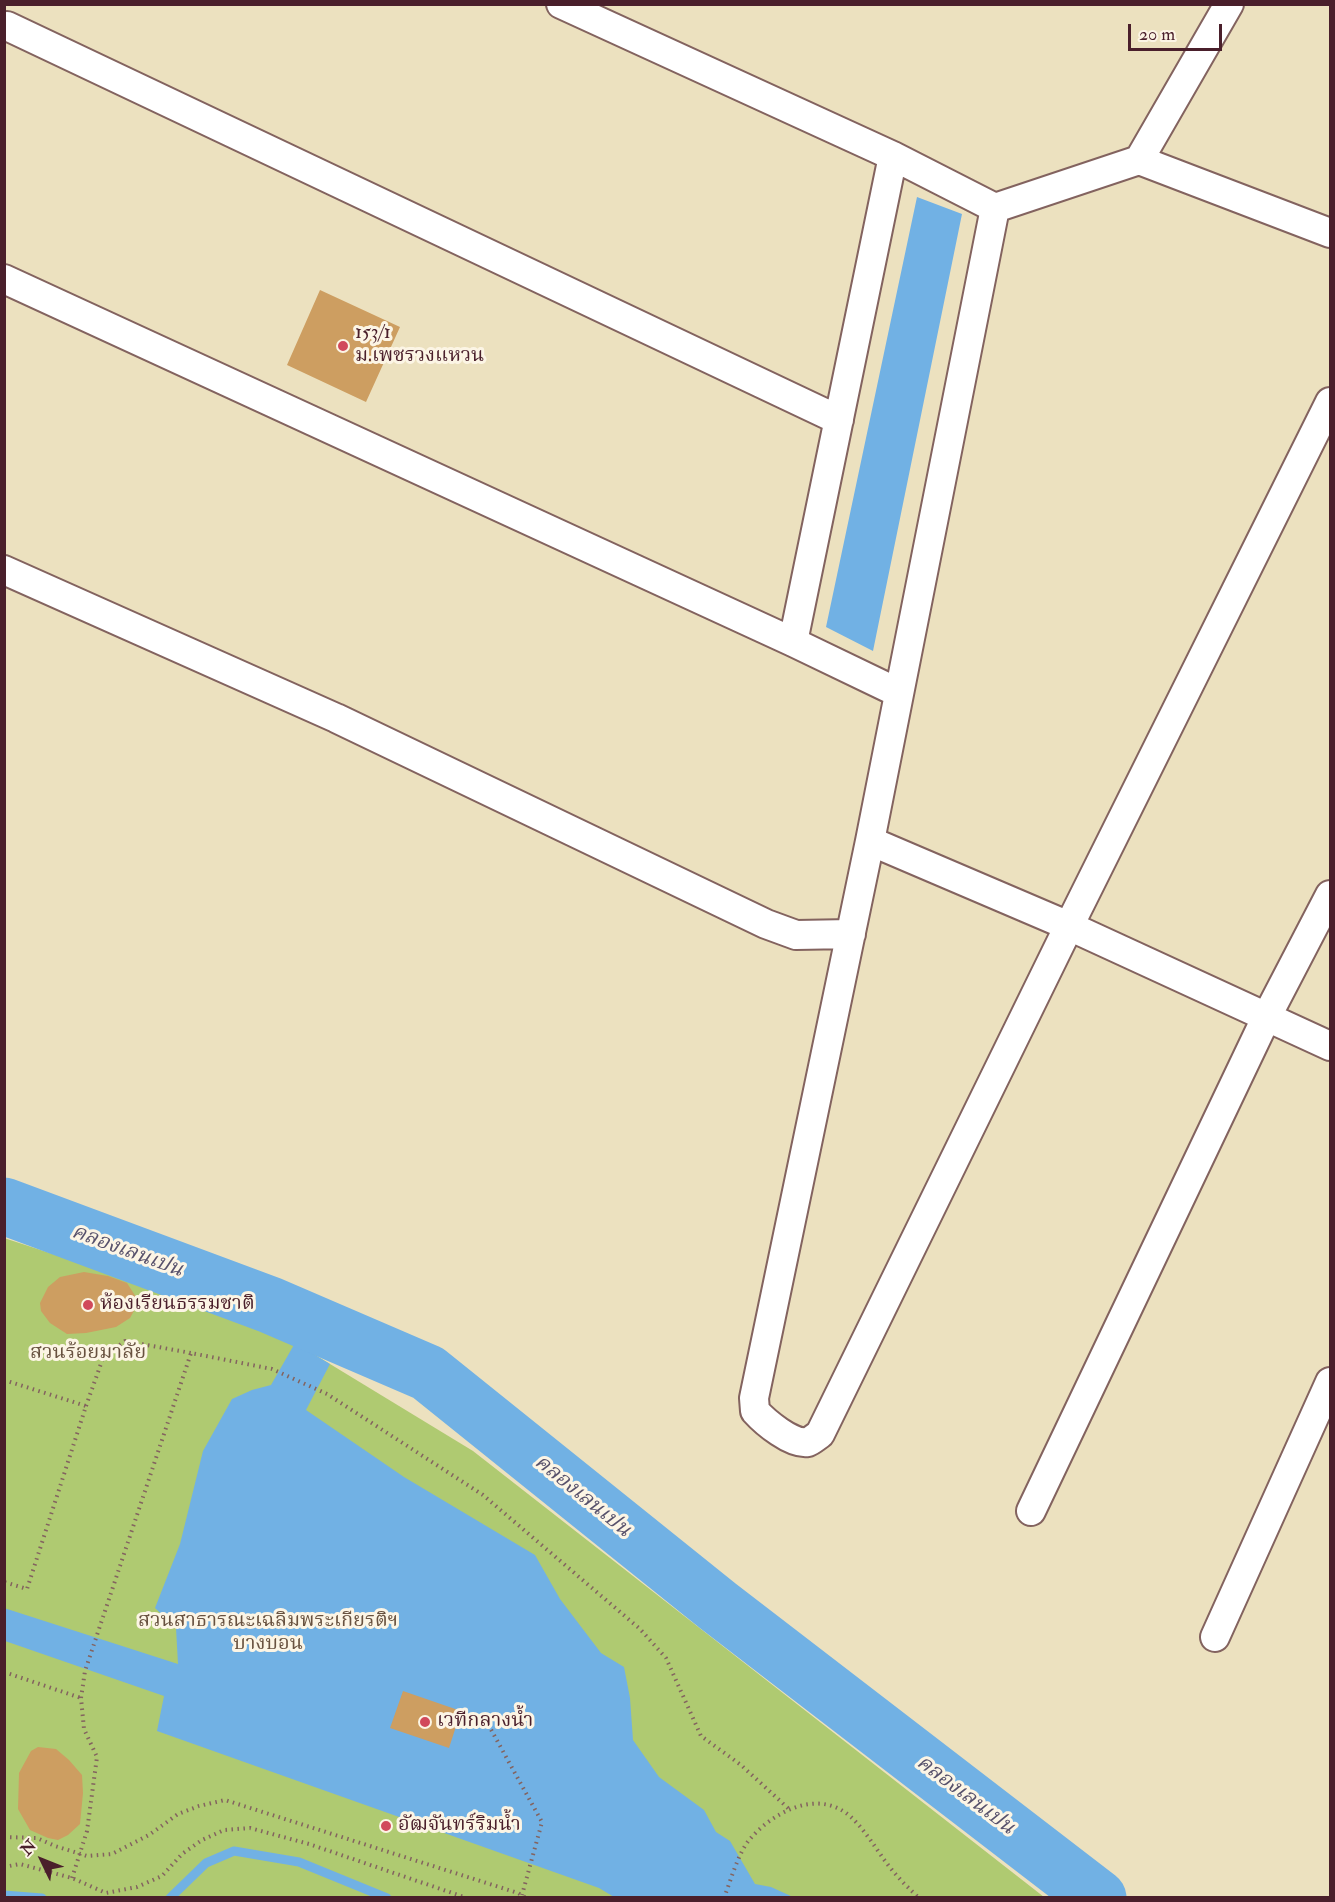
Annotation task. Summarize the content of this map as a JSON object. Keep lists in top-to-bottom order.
{
  "water": ["คลองเลนเปน"],
  "parks": ["สวนร้อยมาลัย", "สวนสาธารณะเฉลิมพระเกียรติฯ บางบอน"],
  "places": [
    "153/1 ม.เพชรวงแหวน",
    "ห้องเรียนธรรมชาติ",
    "เวทีกลางน้ำ",
    "อัฒจันทร์ริมน้ำ"
  ],
  "scale_bar": "20 m",
  "north": "top left"
}
